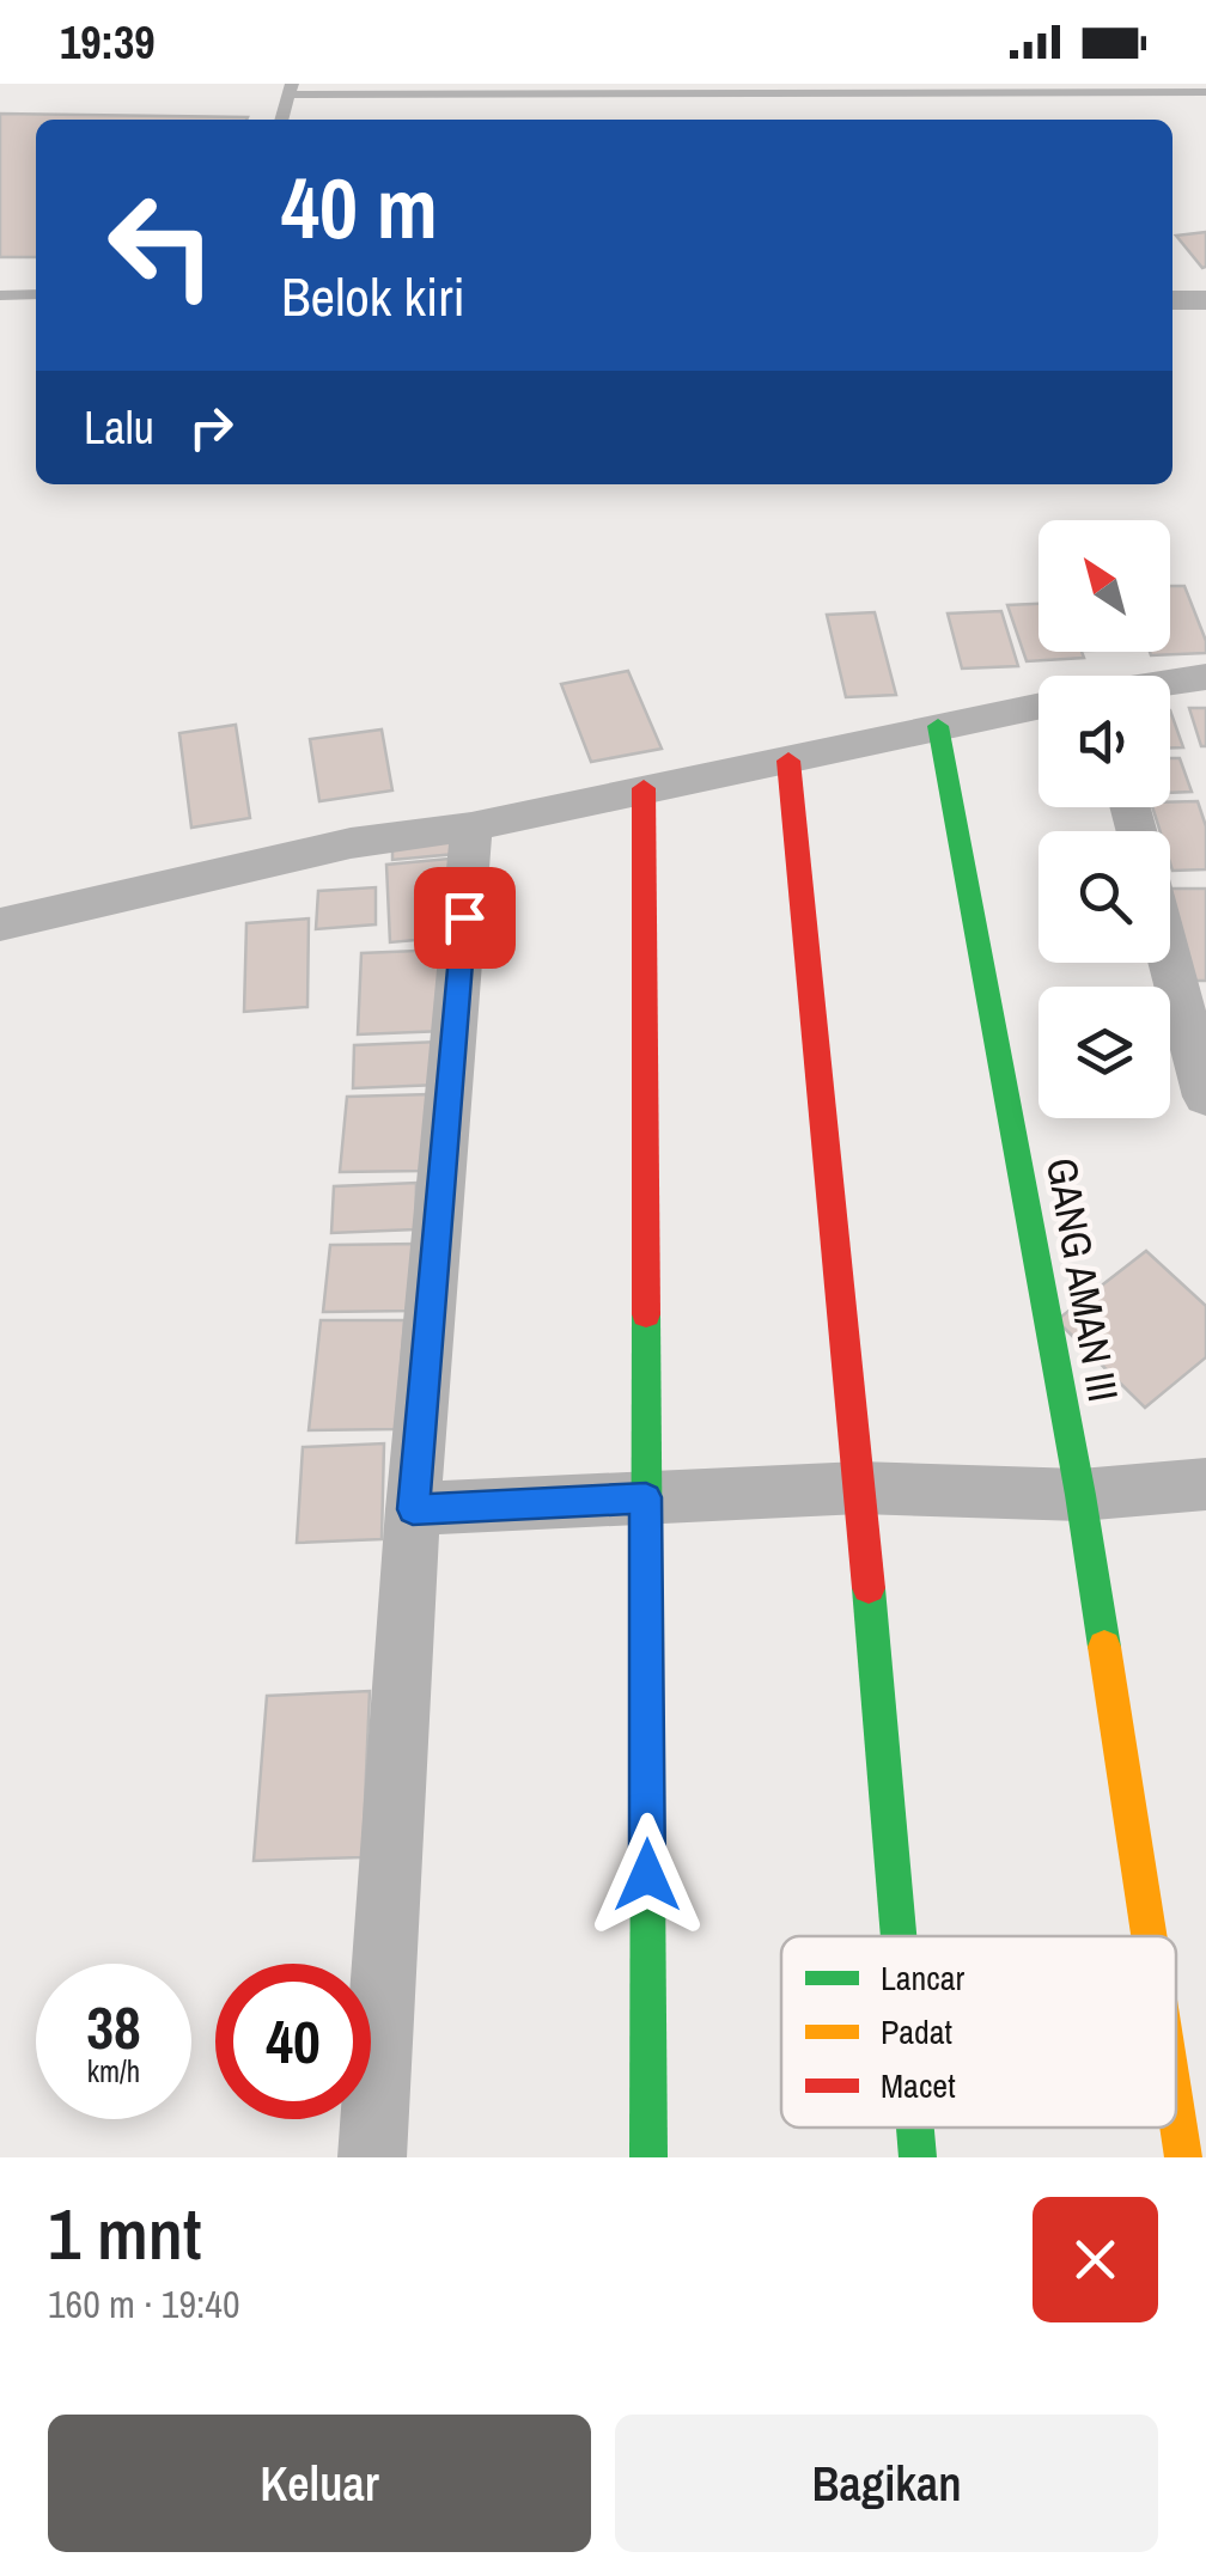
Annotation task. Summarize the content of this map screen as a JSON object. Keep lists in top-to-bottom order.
{
  "streets": {
    "street": ["GANG AMAN III"]
  },
  "legend": ["Lancar", "Padat", "Macet"],
  "north": "top left",
  "page": {
    "status": "19:39",
    "turn": ["40 m", "Belok kiri"],
    "then": "Lalu",
    "speed": "38 km/h",
    "limit": "40",
    "heading": ["1 mnt", "160 m · 19:40"],
    "buttons": ["Keluar", "Bagikan"]
  }
}
